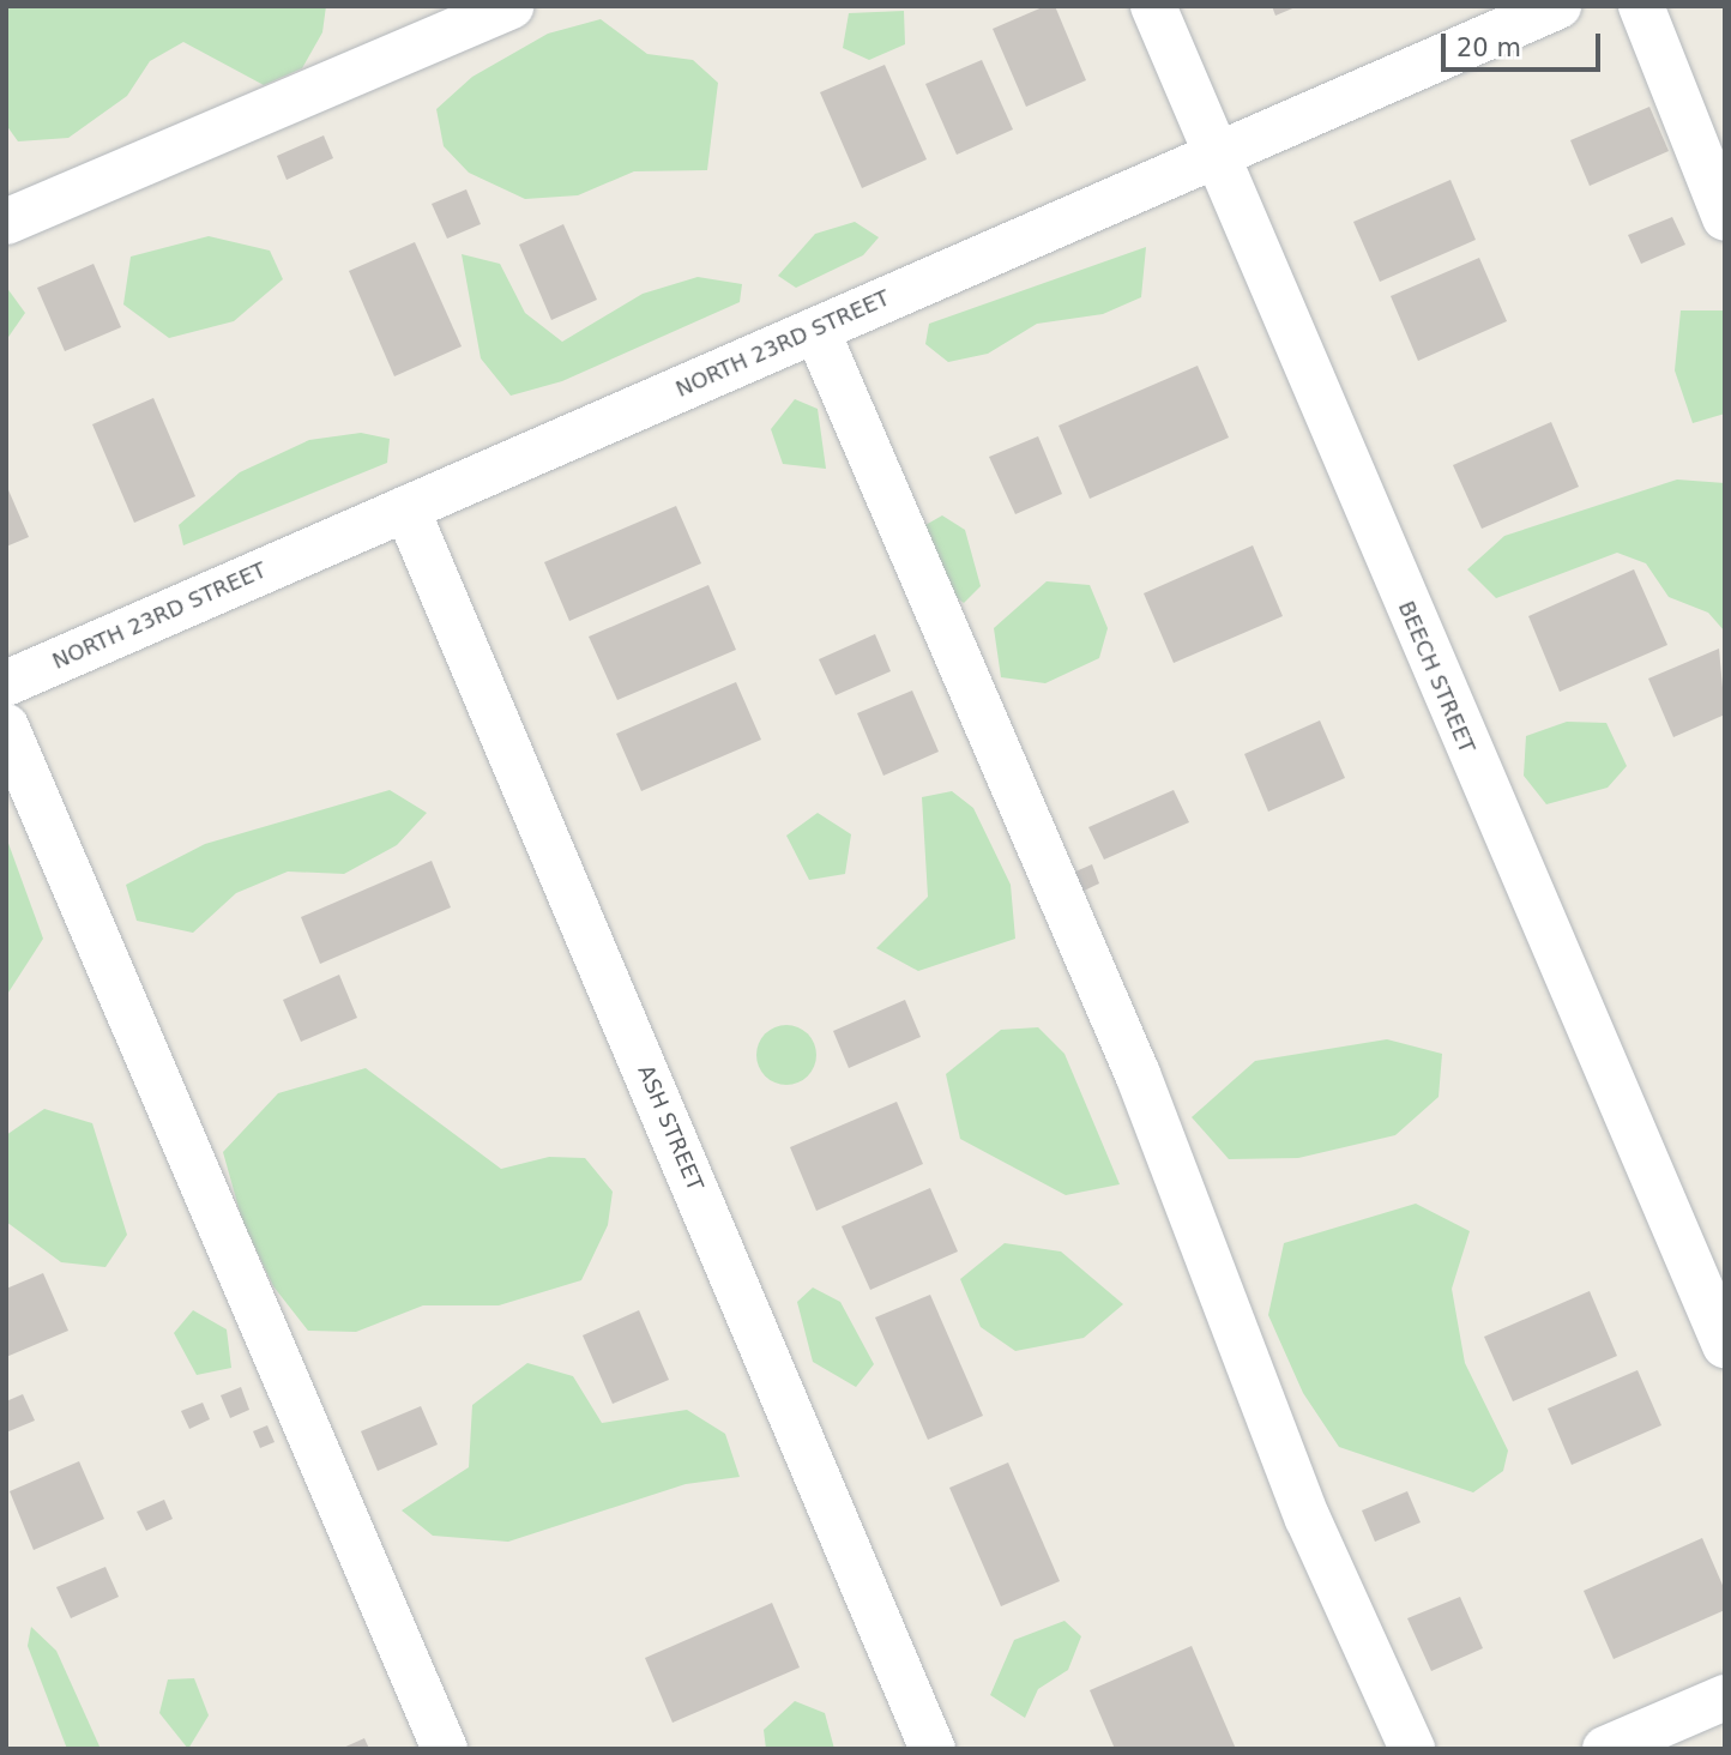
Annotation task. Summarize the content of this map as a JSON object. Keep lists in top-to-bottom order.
{
  "streets": {
    "street": ["NORTH 23RD STREET", "BEECH STREET", "ASH STREET"]
  },
  "crossings": [
    ["NORTH 23RD STREET", "BEECH STREET"],
    ["NORTH 23RD STREET", "ASH STREET"]
  ],
  "scale_bar": "20 m"
}
